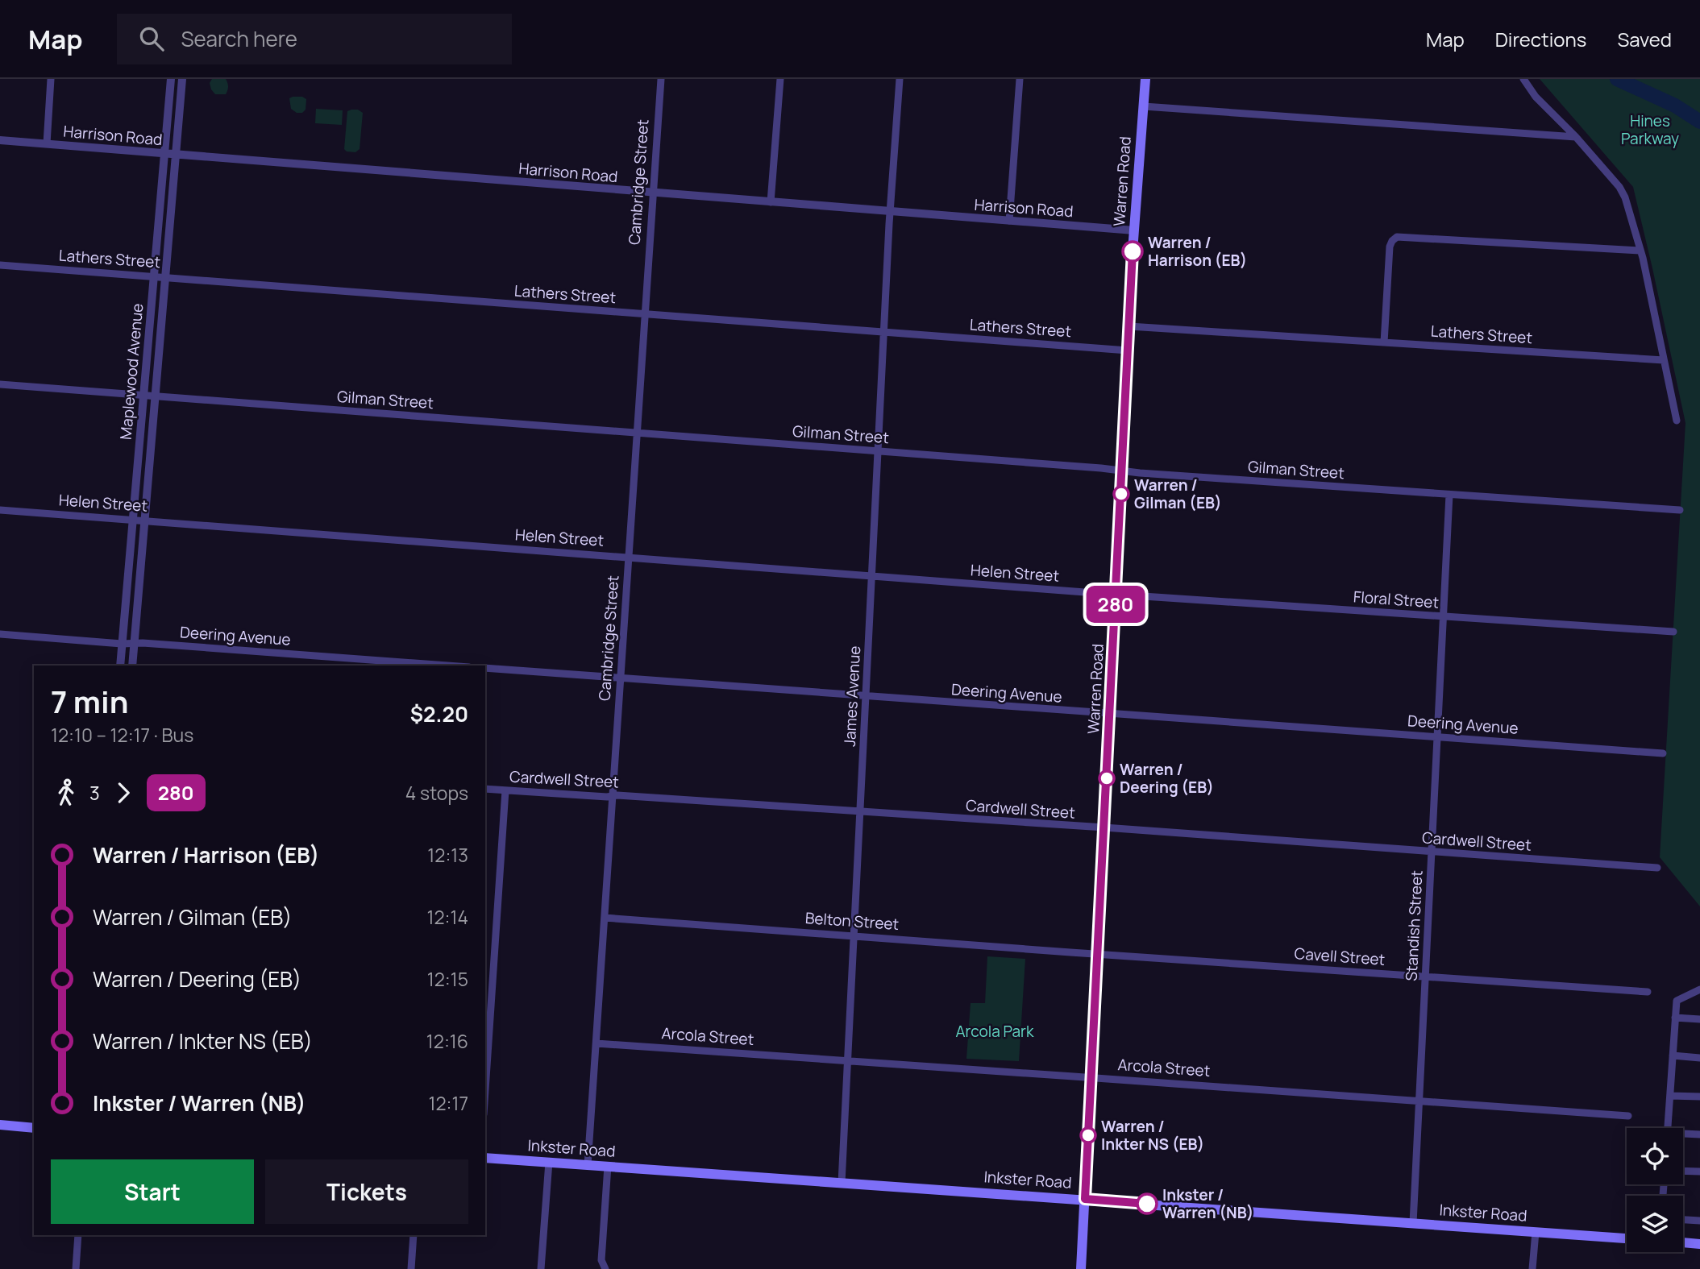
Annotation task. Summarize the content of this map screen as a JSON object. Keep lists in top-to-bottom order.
{
  "streets": {
    "main road": ["Warren Road", "Inkster Road"],
    "street": [
      "Harrison Road",
      "Cambridge Street",
      "Lathers Street",
      "Maplewood Avenue",
      "Gilman Street",
      "Helen Street",
      "Floral Street",
      "Deering Avenue",
      "James Avenue",
      "Cardwell Street",
      "Belton Street",
      "Standish Street",
      "Cavell Street",
      "Arcola Street"
    ]
  },
  "crossings": [
    ["Harrison Road", "Warren Road"],
    ["Harrison Road", "Cambridge Street"],
    ["Harrison Road", "Maplewood Avenue"],
    ["Harrison Road", "James Avenue"],
    ["Warren Road", "Lathers Street"],
    ["Warren Road", "Gilman Street"],
    ["Warren Road", "Helen Street"],
    ["Warren Road", "Floral Street"],
    ["Warren Road", "Deering Avenue"],
    ["Warren Road", "Cardwell Street"],
    ["Warren Road", "Belton Street"],
    ["Warren Road", "Cavell Street"],
    ["Warren Road", "Arcola Street"],
    ["Warren Road", "Inkster Road"],
    ["Cambridge Street", "Lathers Street"],
    ["Cambridge Street", "Gilman Street"],
    ["Cambridge Street", "Helen Street"],
    ["Cambridge Street", "Deering Avenue"],
    ["Cambridge Street", "Cardwell Street"],
    ["Cambridge Street", "Belton Street"],
    ["Cambridge Street", "Arcola Street"],
    ["Cambridge Street", "Inkster Road"],
    ["Lathers Street", "Maplewood Avenue"],
    ["Lathers Street", "James Avenue"],
    ["Maplewood Avenue", "Gilman Street"],
    ["Maplewood Avenue", "Helen Street"],
    ["Maplewood Avenue", "Deering Avenue"],
    ["Gilman Street", "James Avenue"],
    ["Gilman Street", "Standish Street"],
    ["Helen Street", "Floral Street"],
    ["Helen Street", "James Avenue"],
    ["Floral Street", "Standish Street"],
    ["Deering Avenue", "James Avenue"],
    ["Deering Avenue", "Standish Street"],
    ["James Avenue", "Cardwell Street"],
    ["James Avenue", "Belton Street"],
    ["James Avenue", "Arcola Street"],
    ["James Avenue", "Inkster Road"],
    ["Cardwell Street", "Standish Street"],
    ["Belton Street", "Cavell Street"],
    ["Standish Street", "Cavell Street"],
    ["Standish Street", "Arcola Street"],
    ["Standish Street", "Inkster Road"]
  ],
  "parks": ["Hines Parkway", "Arcola Park"],
  "places": [
    "Warren / Harrison (EB)",
    "Warren / Gilman (EB)",
    "Warren / Deering (EB)",
    "Warren / Inkter NS (EB)",
    "Inkster / Warren (NB)"
  ],
  "lines": ["bus line 280"],
  "page": {
    "header": "Map",
    "search": "Search here",
    "nav": ["Map", "Directions", "Saved"],
    "on_map": "280",
    "heading": ["7 min", "12:10 – 12:17 · Bus", "$2.20"],
    "legs": ["3", "280", "4 stops"],
    "list": [
      {
        "name": "Warren / Harrison (EB)",
        "value": "12:13"
      },
      {
        "name": "Warren / Gilman (EB)",
        "value": "12:14"
      },
      {
        "name": "Warren / Deering (EB)",
        "value": "12:15"
      },
      {
        "name": "Warren / Inkter NS (EB)",
        "value": "12:16"
      },
      {
        "name": "Inkster / Warren (NB)",
        "value": "12:17"
      }
    ],
    "buttons": ["Start", "Tickets"]
  }
}
